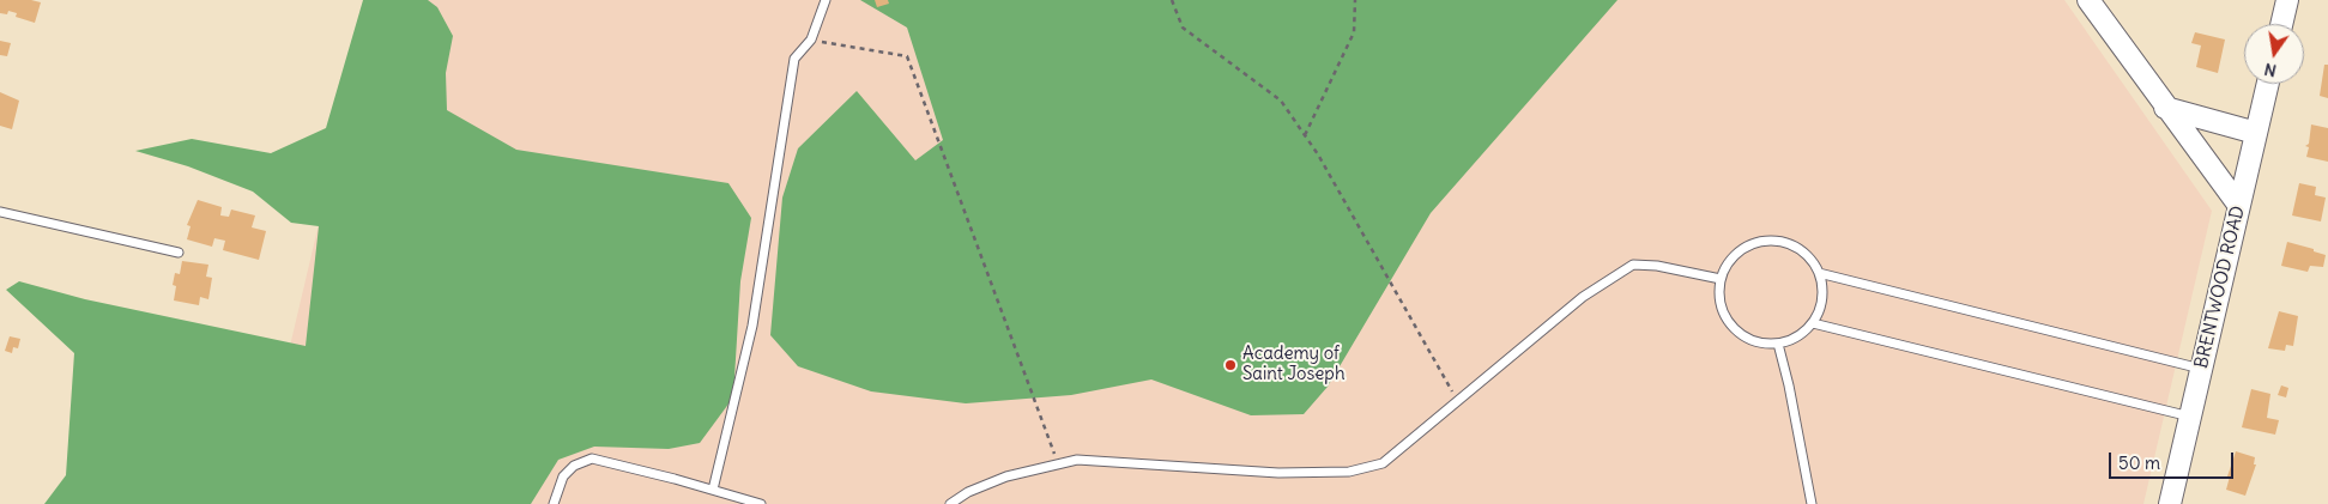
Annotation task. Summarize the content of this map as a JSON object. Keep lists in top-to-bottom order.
{
  "streets": {
    "street": ["BRENTWOOD ROAD"]
  },
  "places": ["Academy of Saint Joseph"],
  "scale_bar": "50 m",
  "north": "bottom"
}
